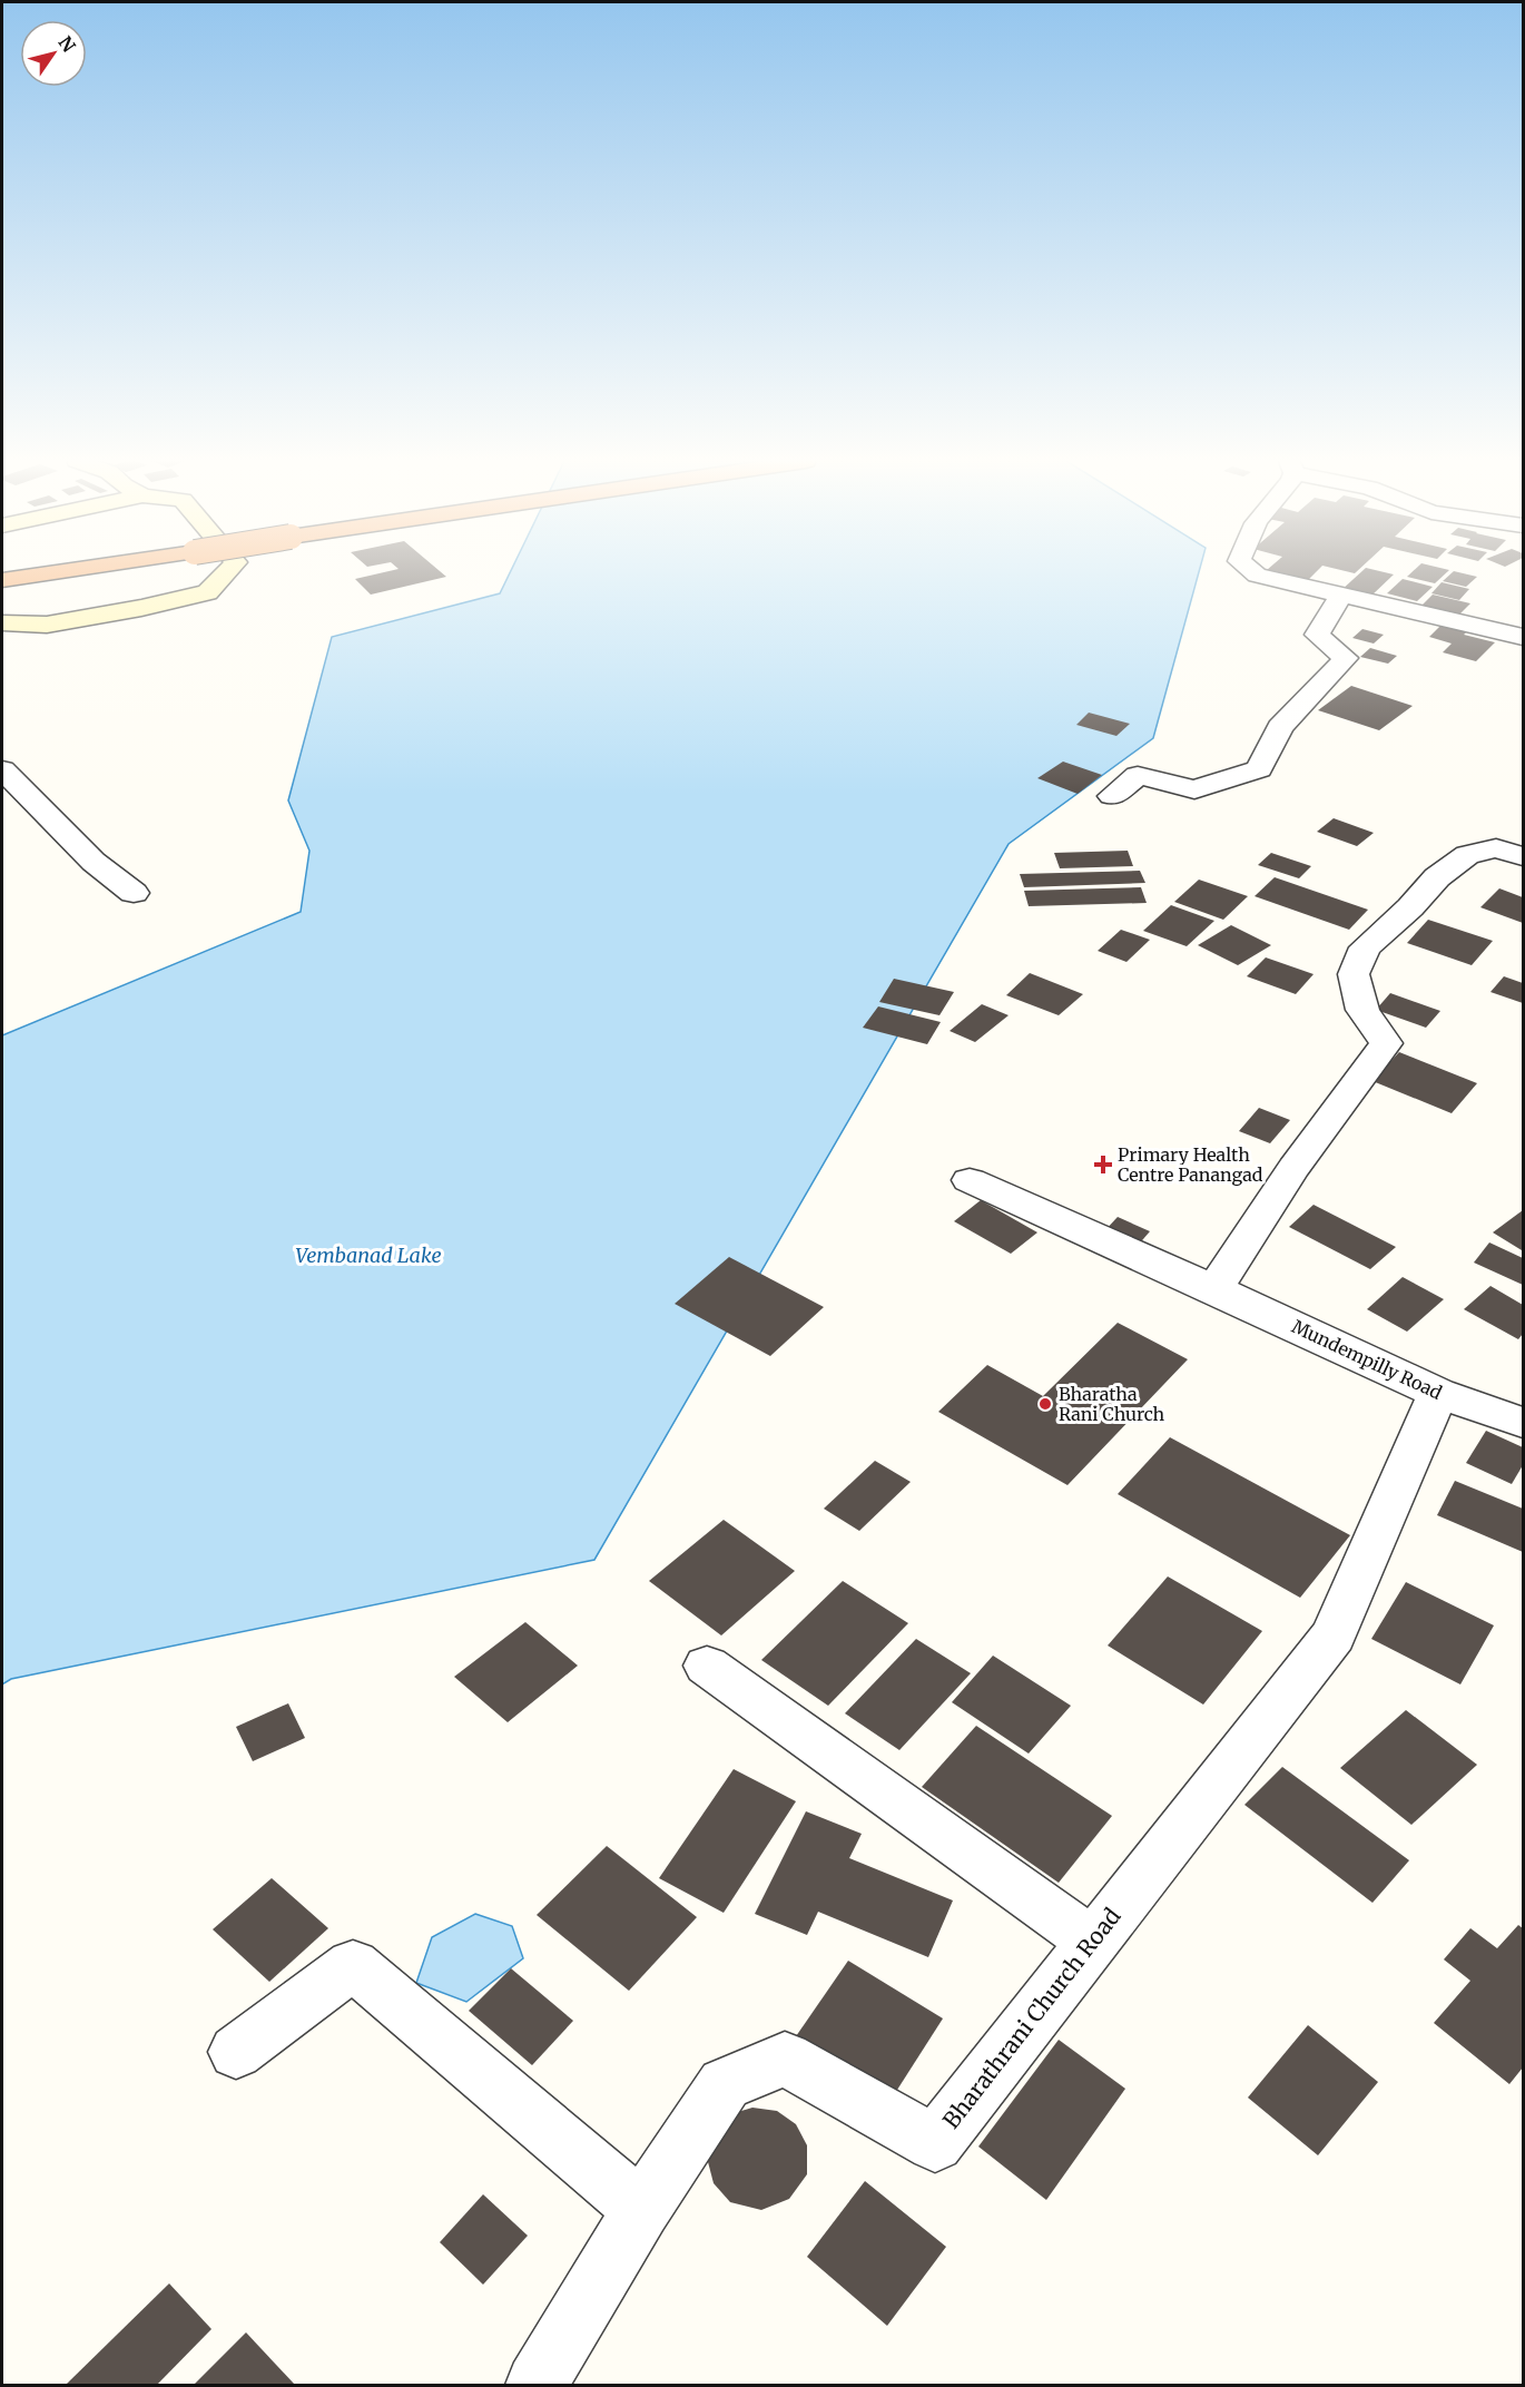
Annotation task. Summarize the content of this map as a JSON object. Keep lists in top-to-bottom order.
{
  "streets": {
    "street": ["Mundempilly Road", "Bharathrani Church Road"]
  },
  "crossings": [
    ["Mundempilly Road", "Bharathrani Church Road"]
  ],
  "water": ["Vembanad Lake"],
  "places": {
    "health": ["Primary Health Centre Panangad"],
    "other": ["Bharatha Rani Church"]
  },
  "north": "top right"
}
